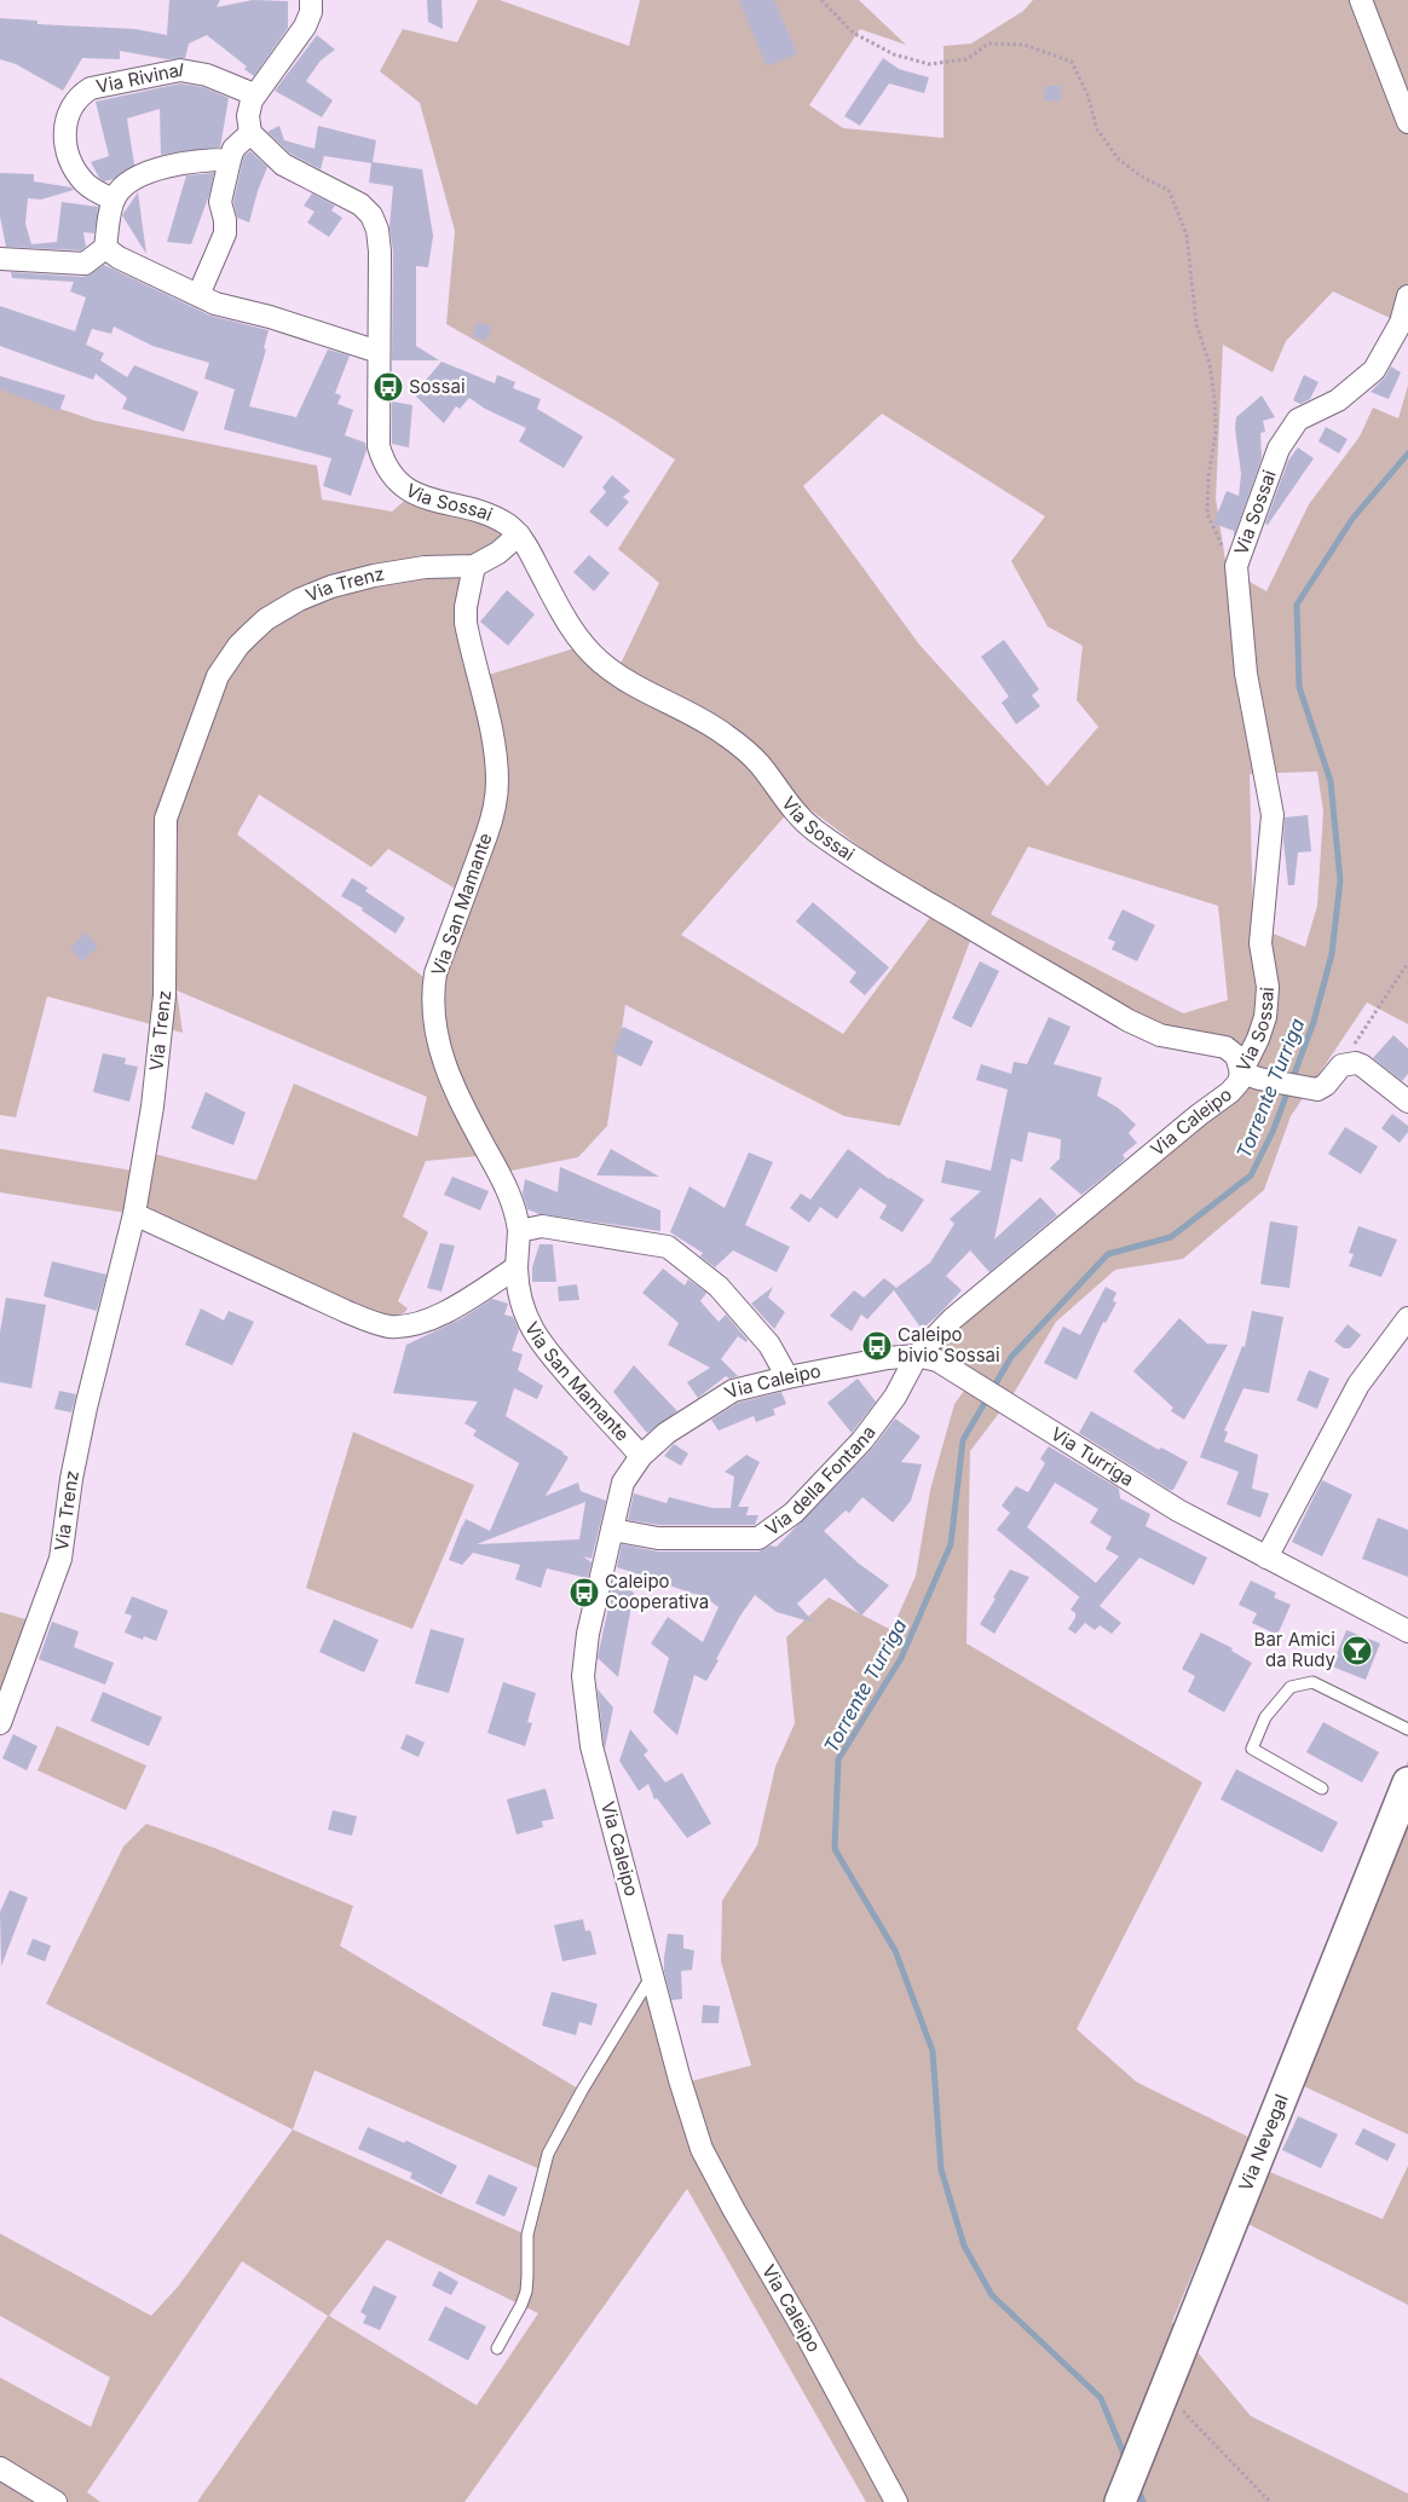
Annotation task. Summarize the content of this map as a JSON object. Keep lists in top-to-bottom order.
{
  "streets": {
    "main road": ["Via Nevegal"],
    "street": [
      "Via Rivinal",
      "Via Sossai",
      "Via Trenz",
      "Via San Mamante",
      "Via Caleipo",
      "Via Turriga",
      "Via della Fontana"
    ]
  },
  "crossings": [
    ["Via Sossai", "Via Trenz"],
    ["Via Sossai", "Via Caleipo"],
    ["Via Trenz", "Via San Mamante"],
    ["Via San Mamante", "Via Caleipo"],
    ["Via Caleipo", "Via Turriga"],
    ["Via Caleipo", "Via della Fontana"],
    ["Via Turriga", "Via della Fontana"]
  ],
  "water": ["Torrente Turriga"],
  "places": {
    "bus stop": ["Sossai", "Caleipo bivio Sossai", "Caleipo Cooperativa"],
    "bar": ["Bar Amici da Rudy"]
  }
}
